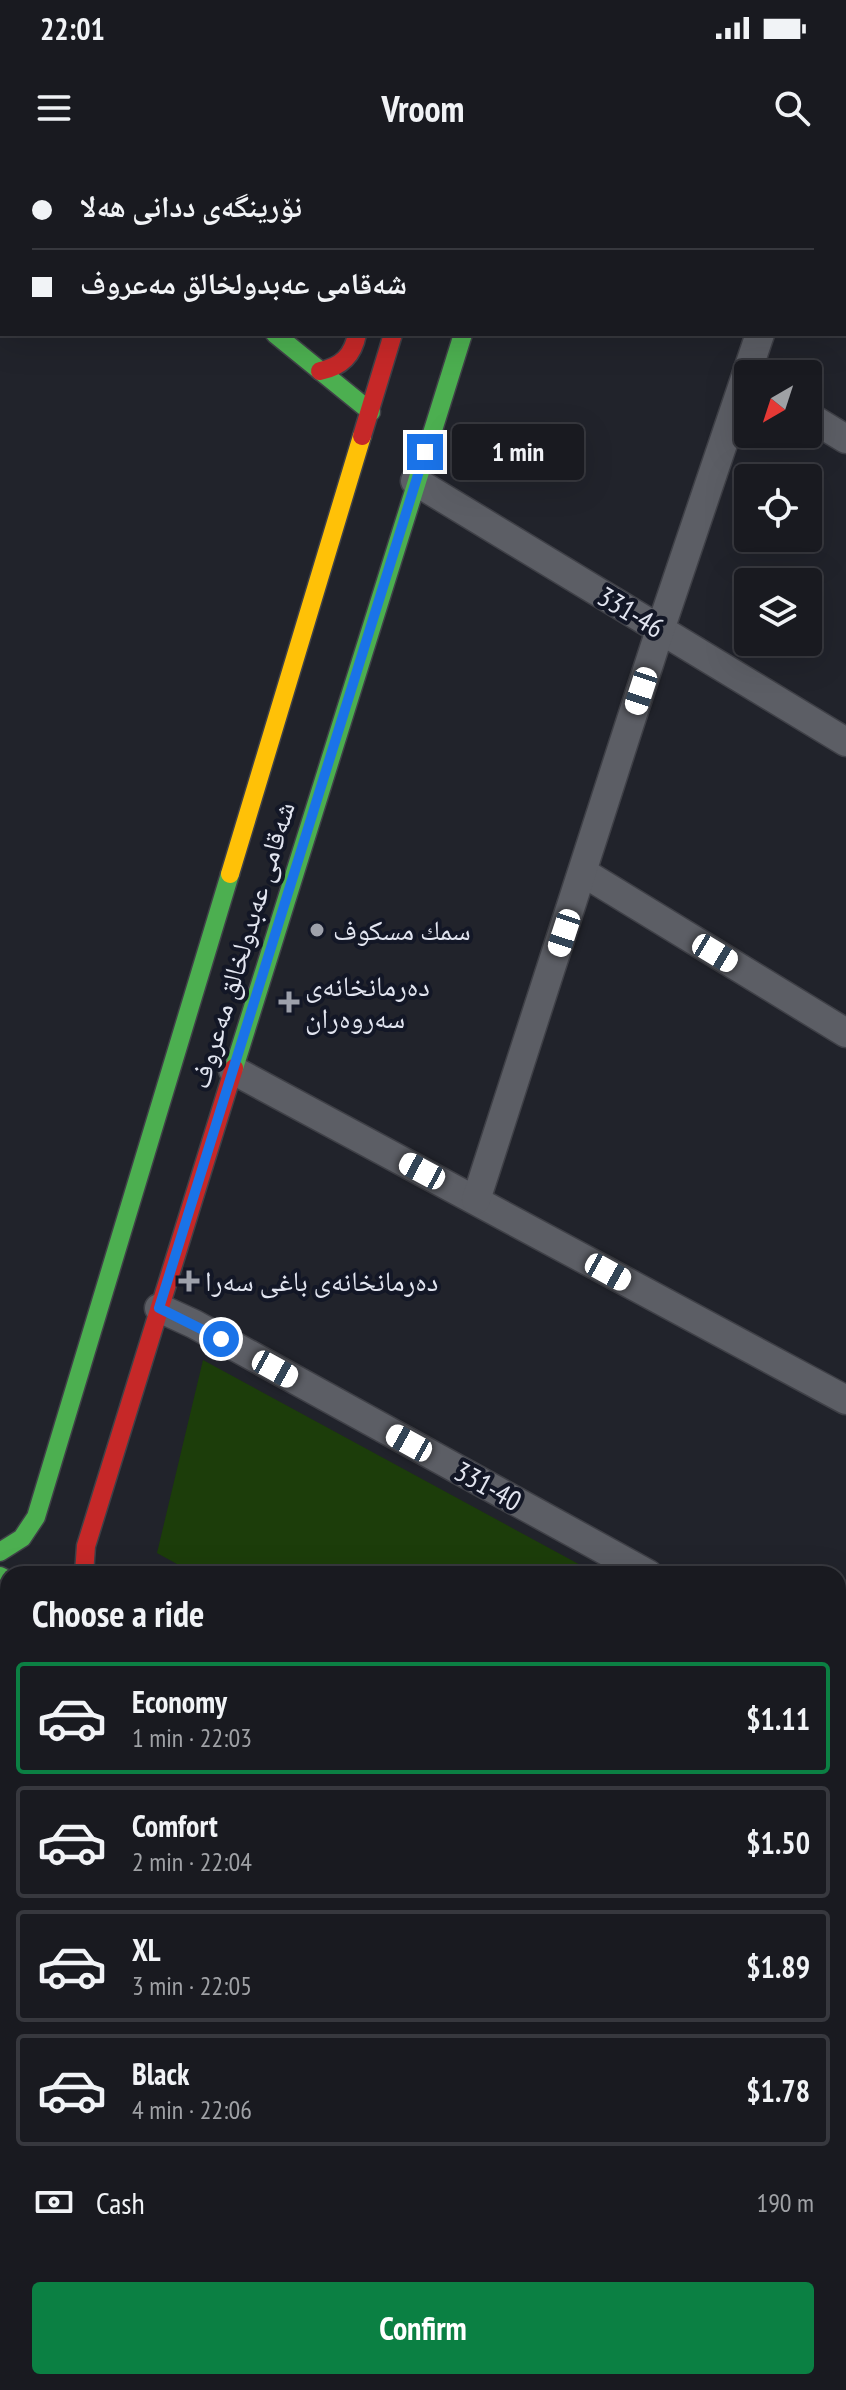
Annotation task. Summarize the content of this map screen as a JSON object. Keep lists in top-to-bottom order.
{
  "streets": {
    "main road": ["شەقامی عەبدولخالق مەعروف"],
    "street": ["331-46", "331-40"]
  },
  "crossings": [
    ["331-46", "شەقامی عەبدولخالق مەعروف"],
    ["شەقامی عەبدولخالق مەعروف", "331-40"]
  ],
  "places": {
    "other": ["سمك مسكوف"],
    "health": ["دەرمانخانەی سەروەران", "دەرمانخانەی باغی سەرا"]
  },
  "north": "bottom left",
  "page": {
    "status": "22:01",
    "header": "Vroom",
    "banner": ["نۆرینگەی ددانی هەلا", "شەقامی عەبدولخالق مەعروف"],
    "bubble": "1 min",
    "heading": "Choose a ride",
    "list": [
      {
        "name": "Economy",
        "note": "1 min · 22:03",
        "value": "$1.11"
      },
      {
        "name": "Comfort",
        "note": "2 min · 22:04",
        "value": "$1.50"
      },
      {
        "name": "XL",
        "note": "3 min · 22:05",
        "value": "$1.89"
      },
      {
        "name": "Black",
        "note": "4 min · 22:06",
        "value": "$1.78"
      }
    ],
    "pay": ["Cash", "190 m"],
    "buttons": "Confirm"
  }
}
